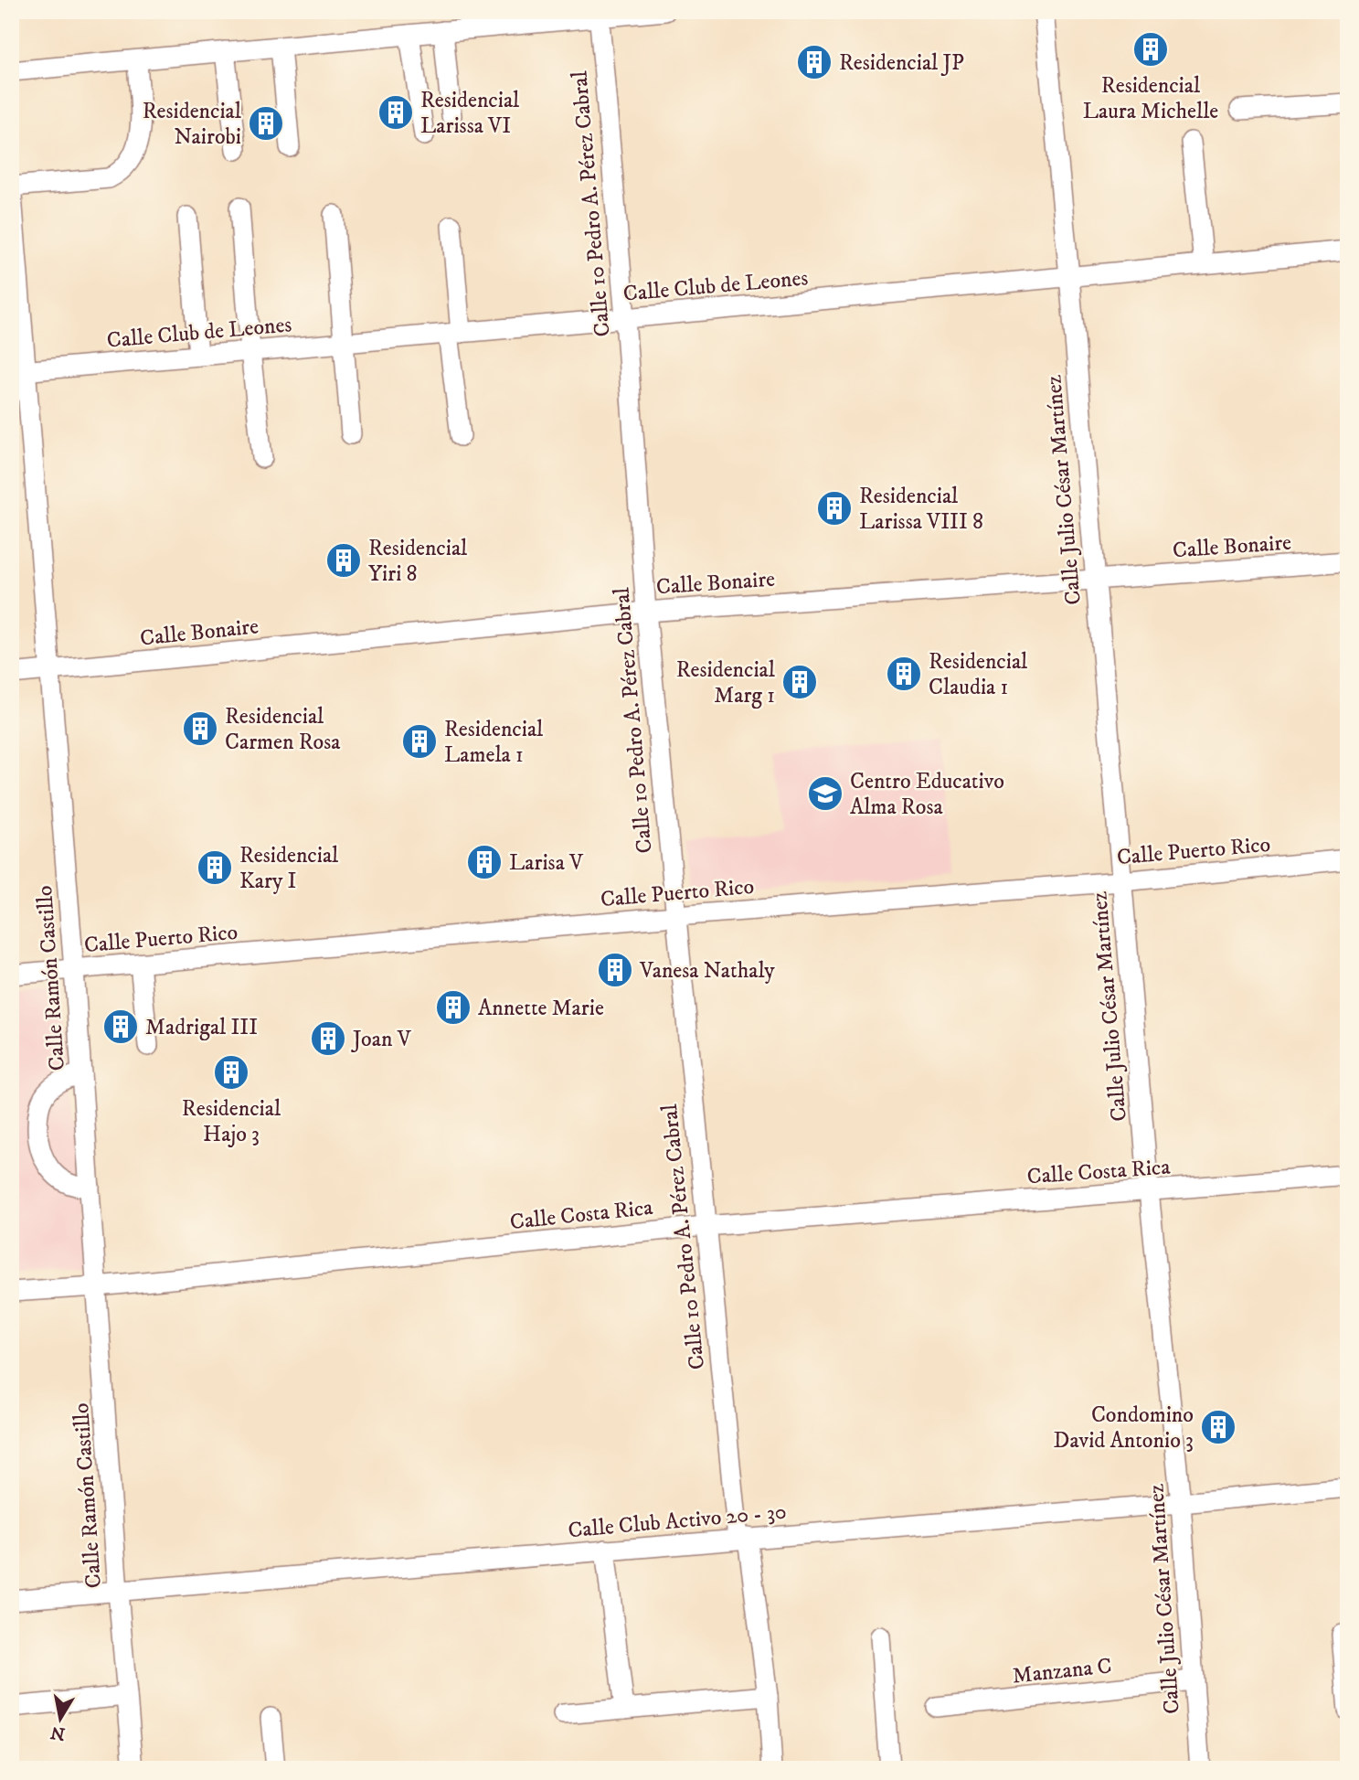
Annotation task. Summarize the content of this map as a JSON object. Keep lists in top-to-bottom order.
{
  "streets": {
    "street": [
      "Calle 10 Pedro A. Pérez Cabral",
      "Calle Club de Leones",
      "Calle Julio César Martínez",
      "Calle Bonaire",
      "Calle Puerto Rico",
      "Calle Ramón Castillo",
      "Calle Costa Rica",
      "Calle Club Activo 20 - 30",
      "Manzana C"
    ]
  },
  "crossings": [
    ["Calle 10 Pedro A. Pérez Cabral", "Calle Club de Leones"],
    ["Calle 10 Pedro A. Pérez Cabral", "Calle Bonaire"],
    ["Calle 10 Pedro A. Pérez Cabral", "Calle Puerto Rico"],
    ["Calle 10 Pedro A. Pérez Cabral", "Calle Costa Rica"],
    ["Calle 10 Pedro A. Pérez Cabral", "Calle Club Activo 20 - 30"],
    ["Calle Club de Leones", "Calle Julio César Martínez"],
    ["Calle Club de Leones", "Calle Ramón Castillo"],
    ["Calle Julio César Martínez", "Calle Bonaire"],
    ["Calle Julio César Martínez", "Calle Puerto Rico"],
    ["Calle Julio César Martínez", "Calle Costa Rica"],
    ["Calle Julio César Martínez", "Calle Club Activo 20 - 30"],
    ["Calle Julio César Martínez", "Manzana C"],
    ["Calle Bonaire", "Calle Ramón Castillo"],
    ["Calle Puerto Rico", "Calle Ramón Castillo"],
    ["Calle Ramón Castillo", "Calle Costa Rica"],
    ["Calle Ramón Castillo", "Calle Club Activo 20 - 30"]
  ],
  "places": {
    "building": [
      "Residencial Laura Michelle",
      "Residencial JP",
      "Residencial Larissa VI",
      "Residencial Nairobi",
      "Residencial Larissa VIII 8",
      "Residencial Yiri 8",
      "Residencial Claudia 1",
      "Residencial Marg 1",
      "Residencial Carmen Rosa",
      "Residencial Lamela 1",
      "Larisa V",
      "Residencial Kary I",
      "Vanesa Nathaly",
      "Annette Marie",
      "Madrigal III",
      "Joan V",
      "Residencial Hajo 3",
      "Condomino David Antonio 3"
    ],
    "school or university": ["Centro Educativo Alma Rosa"]
  },
  "north": "bottom"
}
